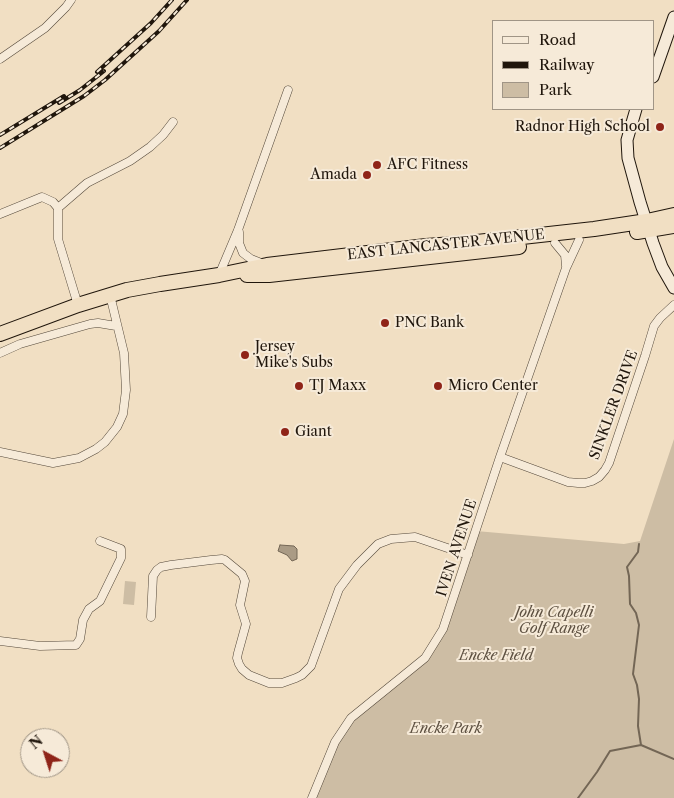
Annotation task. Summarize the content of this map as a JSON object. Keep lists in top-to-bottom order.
{
  "streets": {
    "highway": ["EAST LANCASTER AVENUE"],
    "street": ["SINKLER DRIVE", "IVEN AVENUE"]
  },
  "crossings": [
    ["EAST LANCASTER AVENUE", "IVEN AVENUE"],
    ["SINKLER DRIVE", "IVEN AVENUE"]
  ],
  "parks": ["John Capelli Golf Range", "Encke Field", "Encke Park"],
  "places": [
    "Radnor High School",
    "AFC Fitness",
    "Amada",
    "PNC Bank",
    "Jersey Mike's Subs",
    "TJ Maxx",
    "Micro Center",
    "Giant"
  ],
  "legend": ["Road", "Railway", "Park"],
  "north": "top left"
}
